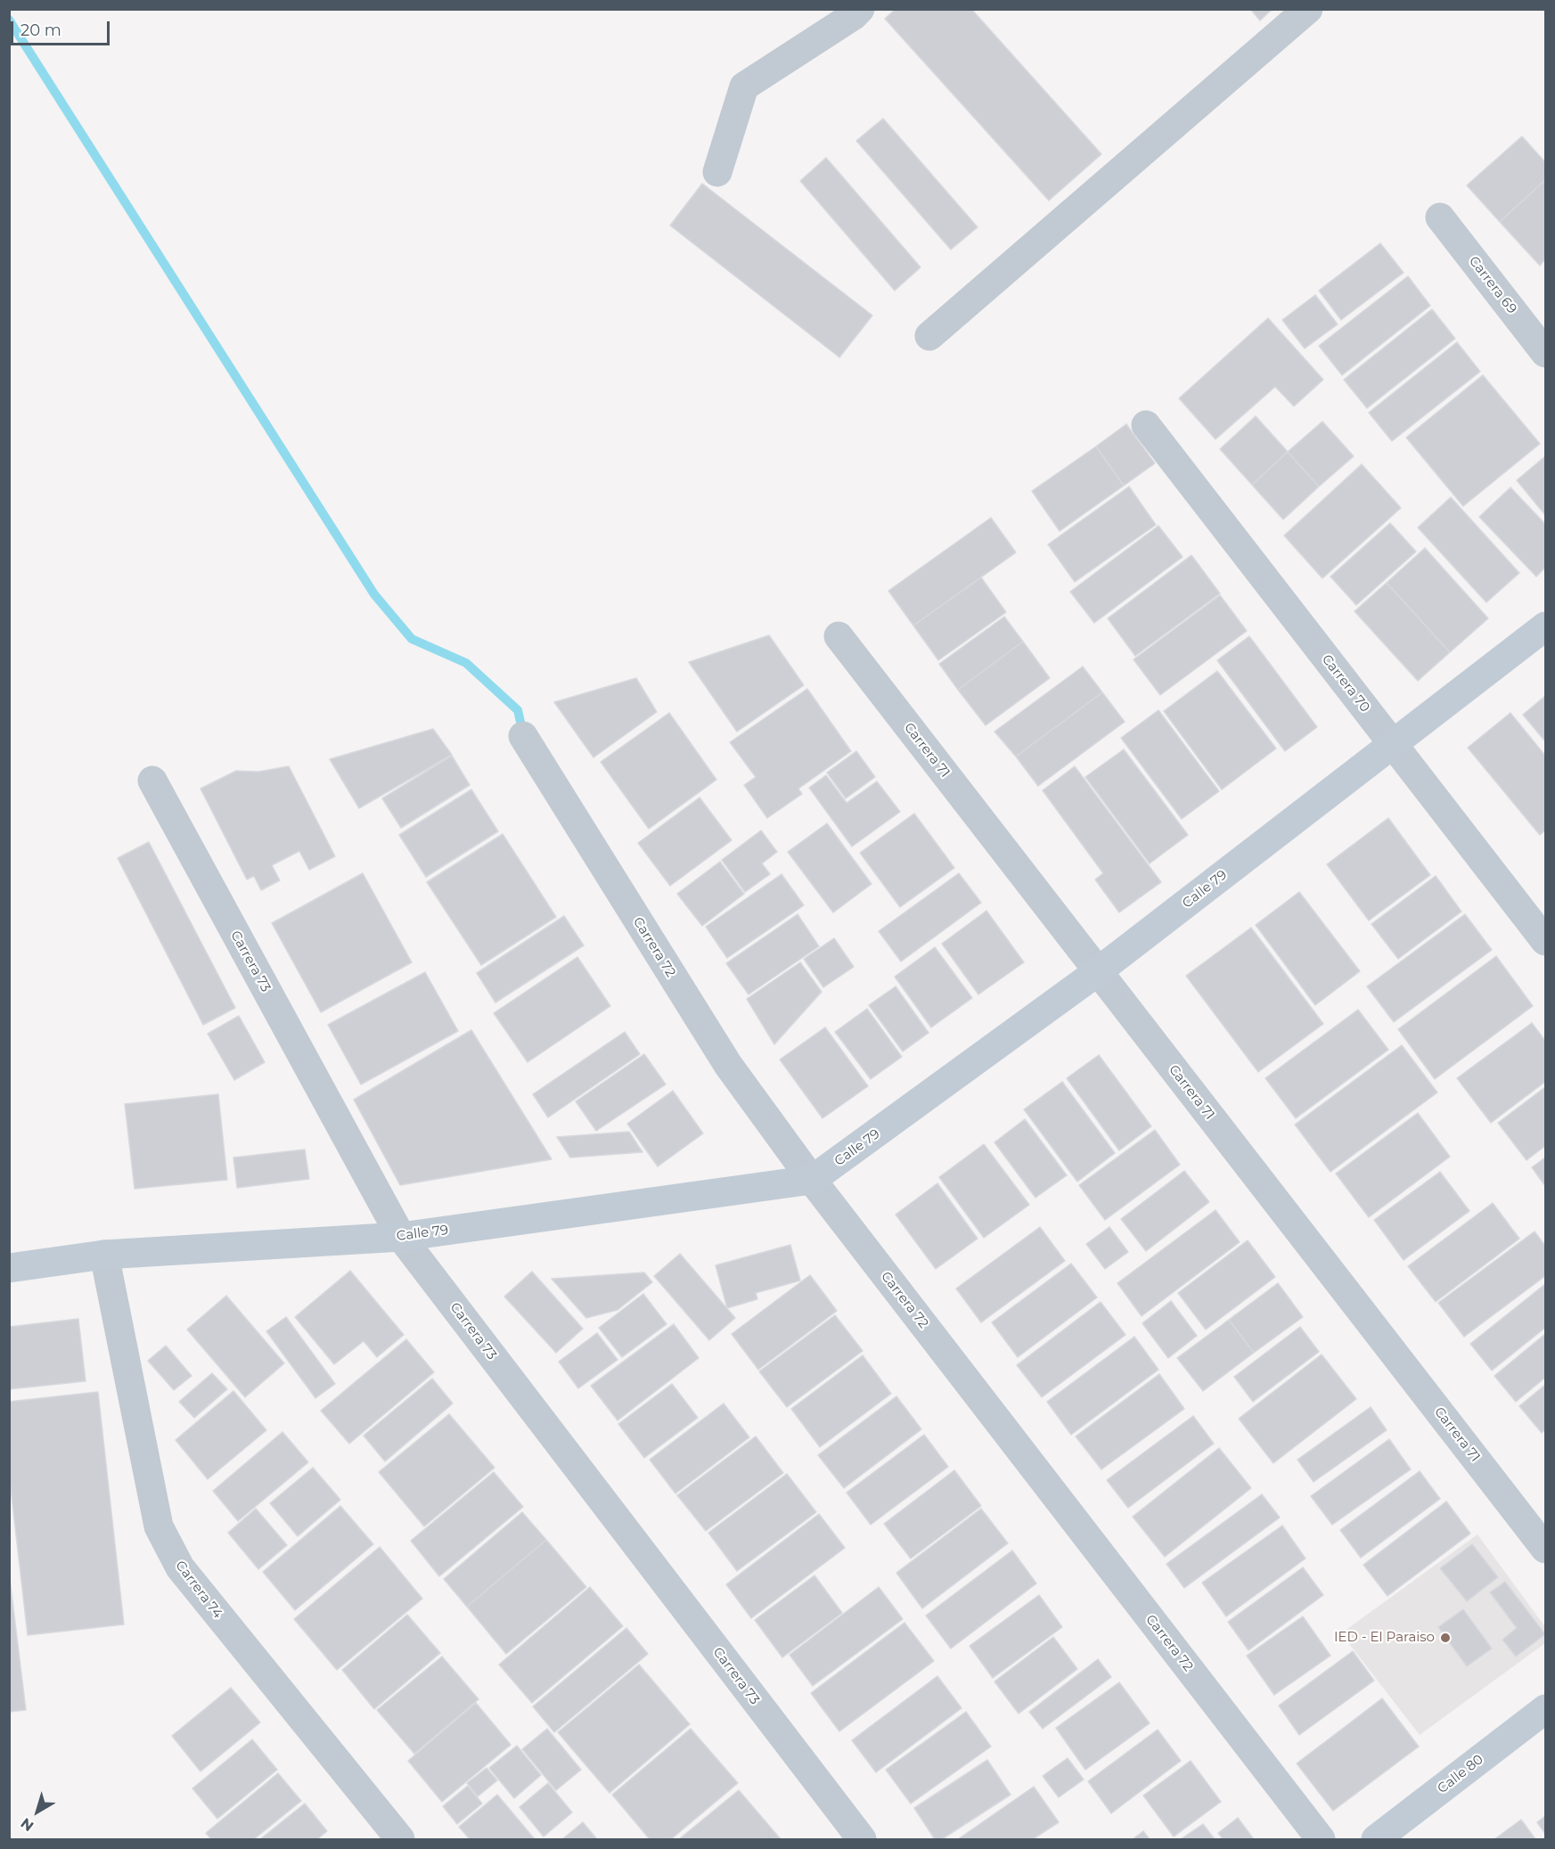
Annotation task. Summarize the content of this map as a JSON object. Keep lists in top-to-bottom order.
{
  "streets": {
    "street": [
      "Carrera 69",
      "Carrera 70",
      "Carrera 71",
      "Calle 79",
      "Carrera 72",
      "Carrera 73",
      "Carrera 74",
      "Calle 80"
    ]
  },
  "crossings": [
    ["Carrera 70", "Calle 79"],
    ["Carrera 71", "Calle 79"],
    ["Calle 79", "Carrera 72"],
    ["Calle 79", "Carrera 73"],
    ["Calle 79", "Carrera 74"]
  ],
  "places": ["IED - El Paraiso"],
  "scale_bar": "20 m",
  "north": "bottom left"
}
